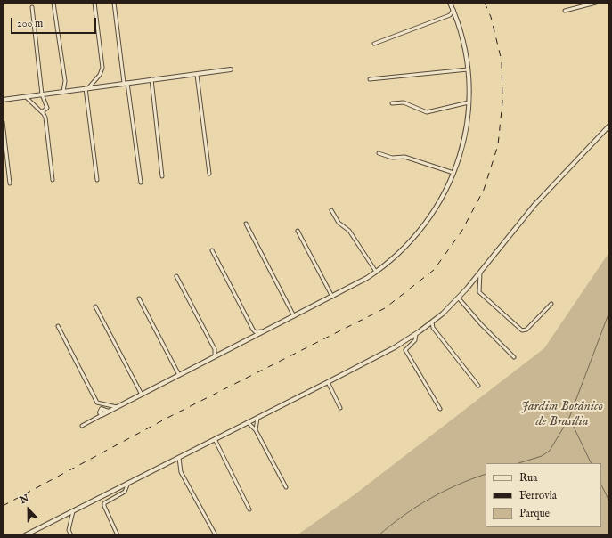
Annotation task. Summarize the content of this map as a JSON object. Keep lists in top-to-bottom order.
{
  "parks": ["Jardim Botânico de Brasília"],
  "legend": ["Rua", "Ferrovia", "Parque"],
  "scale_bar": "200 m",
  "north": "top"
}
